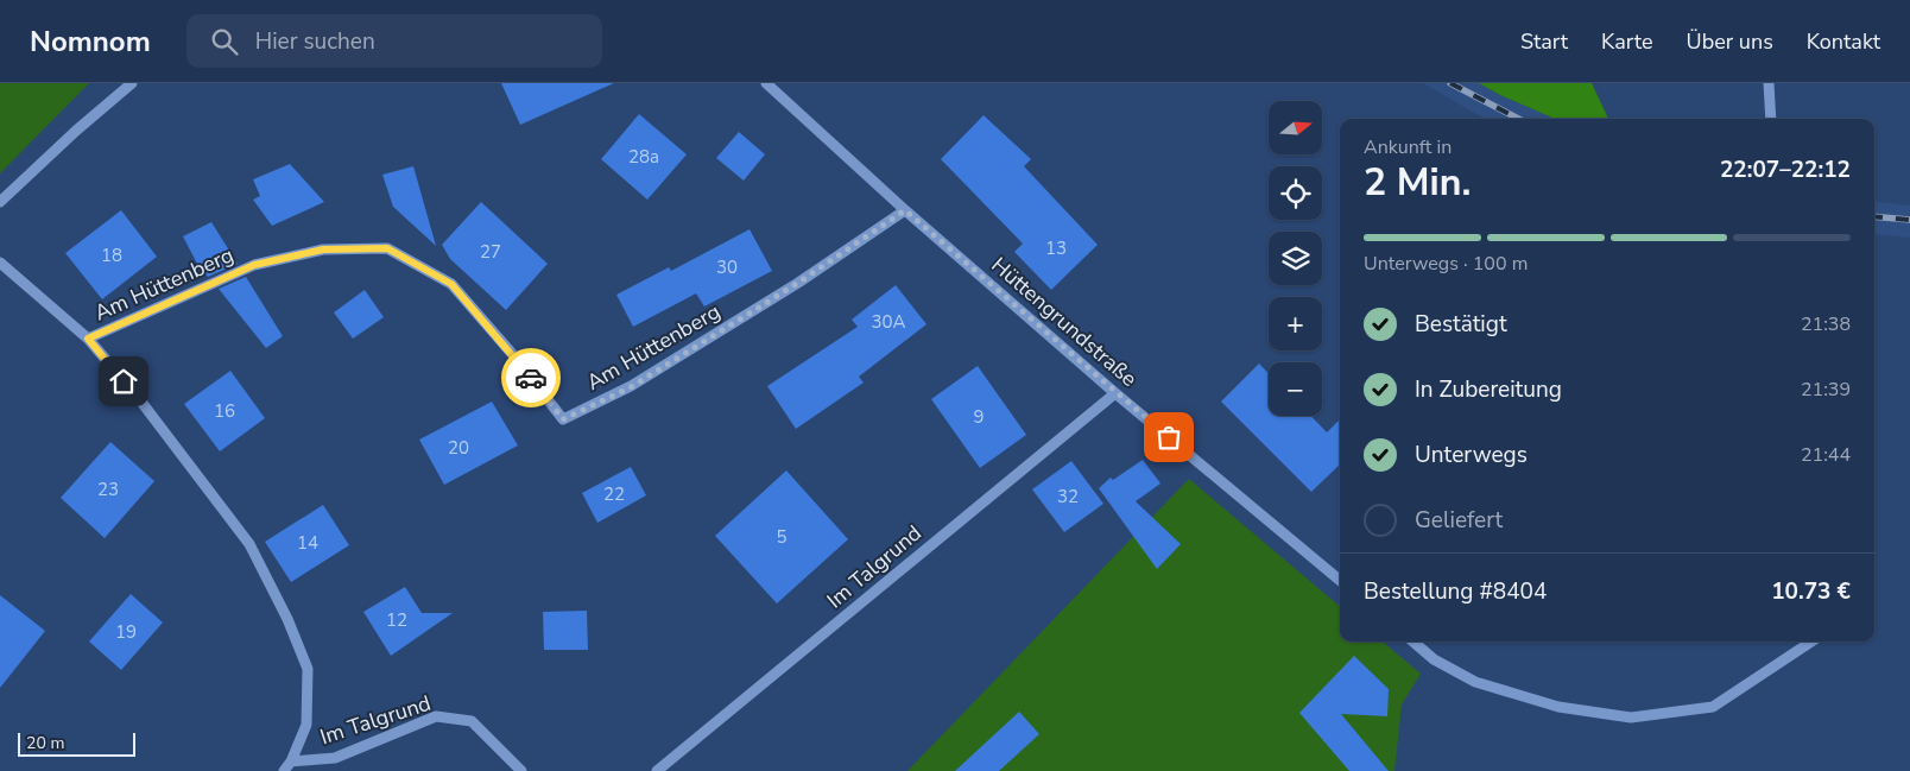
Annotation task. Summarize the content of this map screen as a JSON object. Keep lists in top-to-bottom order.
{
  "streets": {
    "street": ["Am Hüttenberg", "Hüttengrundstraße", "Im Talgrund"]
  },
  "crossings": [
    ["Am Hüttenberg", "Hüttengrundstraße"],
    ["Am Hüttenberg", "Im Talgrund"],
    ["Hüttengrundstraße", "Im Talgrund"]
  ],
  "house_numbers": [
    "28a",
    "13",
    "27",
    "18",
    "30",
    "30A",
    "16",
    "9",
    "20",
    "23",
    "22",
    "32",
    "5",
    "14",
    "12",
    "19"
  ],
  "scale_bar": "20 m",
  "north": "right",
  "page": {
    "header": "Nomnom",
    "search": "Hier suchen",
    "nav": [
      "Start",
      "Karte",
      "Über uns",
      "Kontakt"
    ],
    "map_buttons": ["+", "−"],
    "heading": ["2 Min.", "Ankunft in", "22:07–22:12"],
    "panel": ["Bestellung #8404", "10.73 €"],
    "bar": "Unterwegs · 100 m",
    "list": [
      ["Bestätigt", "21:38"],
      ["In Zubereitung", "21:39"],
      ["Unterwegs", "21:44"],
      "Geliefert"
    ],
    "scale": "20 m"
  }
}
